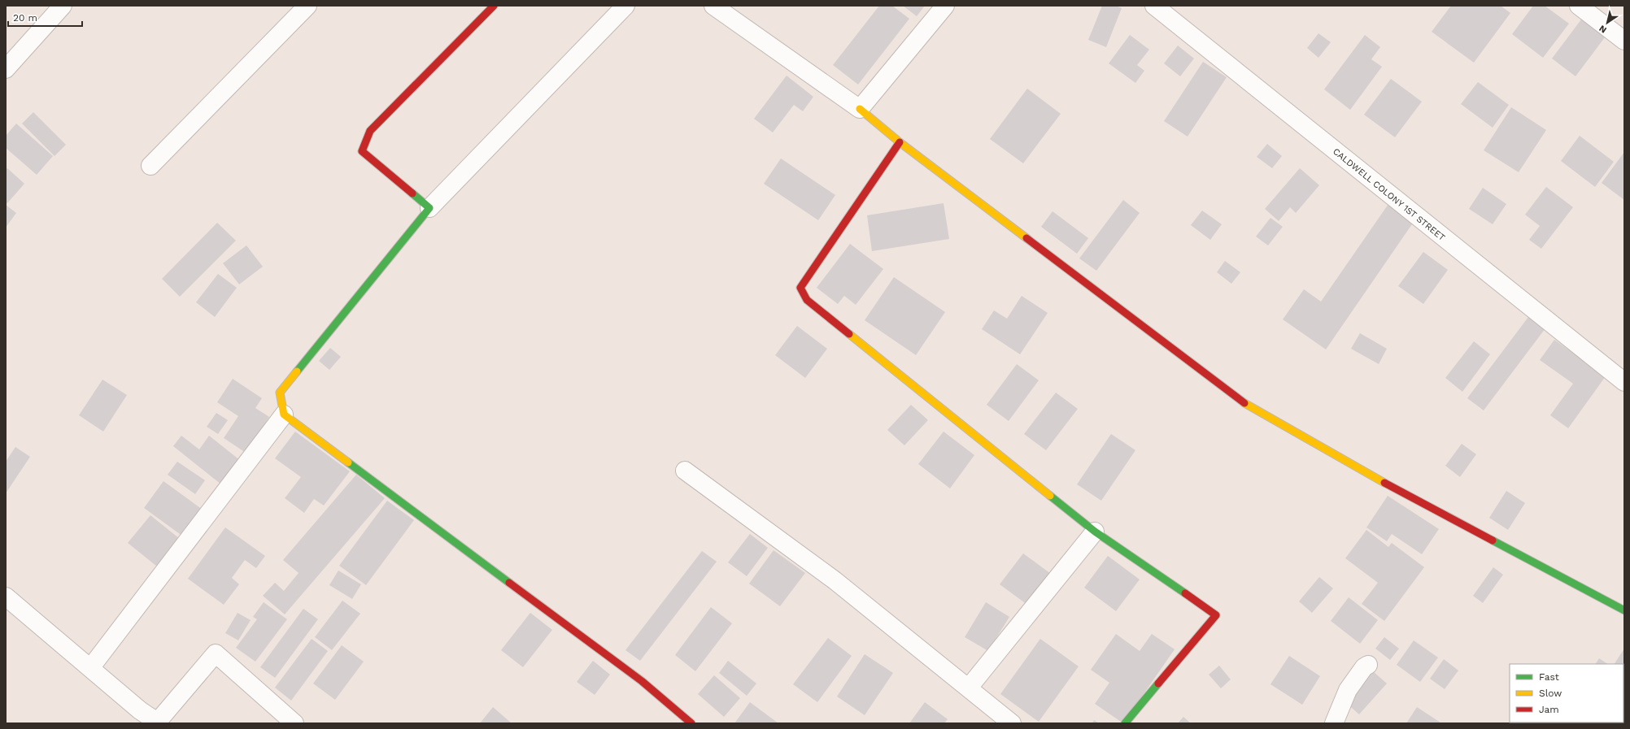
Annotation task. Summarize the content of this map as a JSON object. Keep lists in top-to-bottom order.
{
  "streets": {
    "street": ["CALDWELL COLONY 1ST STREET"]
  },
  "legend": ["Fast", "Slow", "Jam"],
  "scale_bar": "20 m",
  "north": "bottom left"
}
